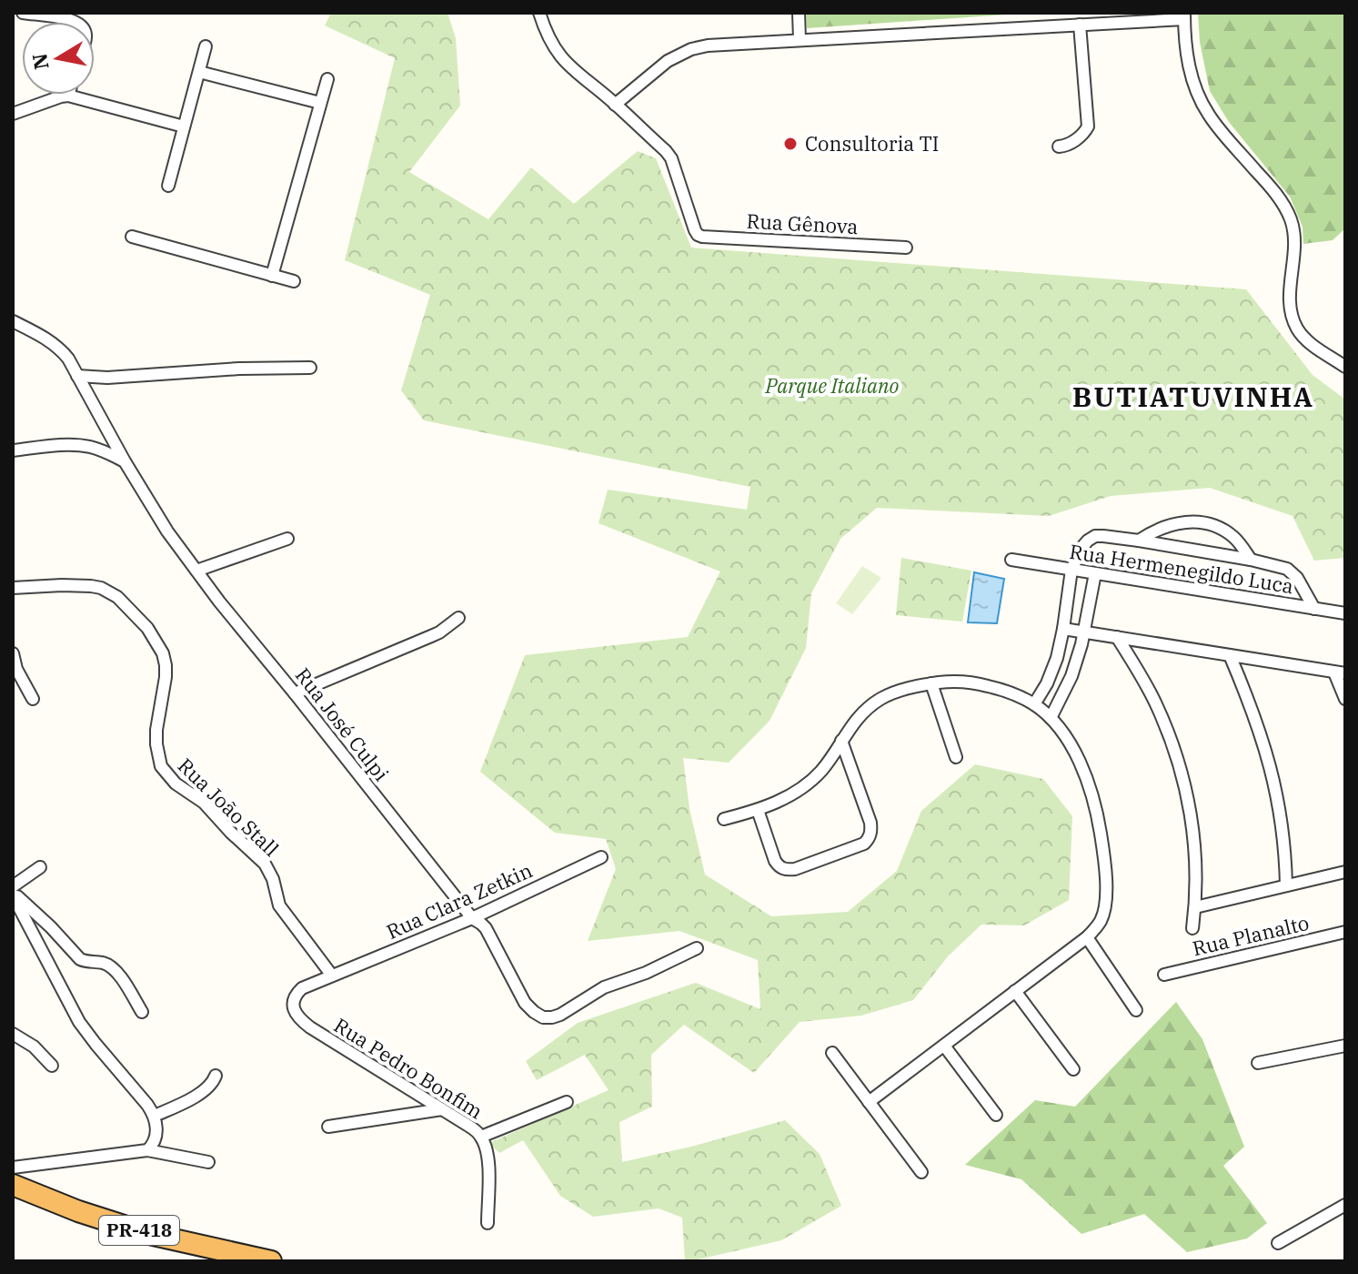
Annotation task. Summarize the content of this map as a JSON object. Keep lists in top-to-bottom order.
{
  "streets": {
    "highway": ["PR-418"],
    "street": [
      "Rua Gênova",
      "Rua Hermenegildo Luca",
      "Rua José Culpi",
      "Rua João Stall",
      "Rua Clara Zetkin",
      "Rua Planalto",
      "Rua Pedro Bonfim"
    ]
  },
  "crossings": [
    ["Rua José Culpi", "Rua Clara Zetkin"],
    ["Rua João Stall", "Rua Clara Zetkin"],
    ["Rua João Stall", "Rua Pedro Bonfim"],
    ["Rua Clara Zetkin", "Rua Pedro Bonfim"]
  ],
  "districts": ["BUTIATUVINHA"],
  "parks": ["Parque Italiano"],
  "places": ["Consultoria TI"],
  "north": "left"
}
